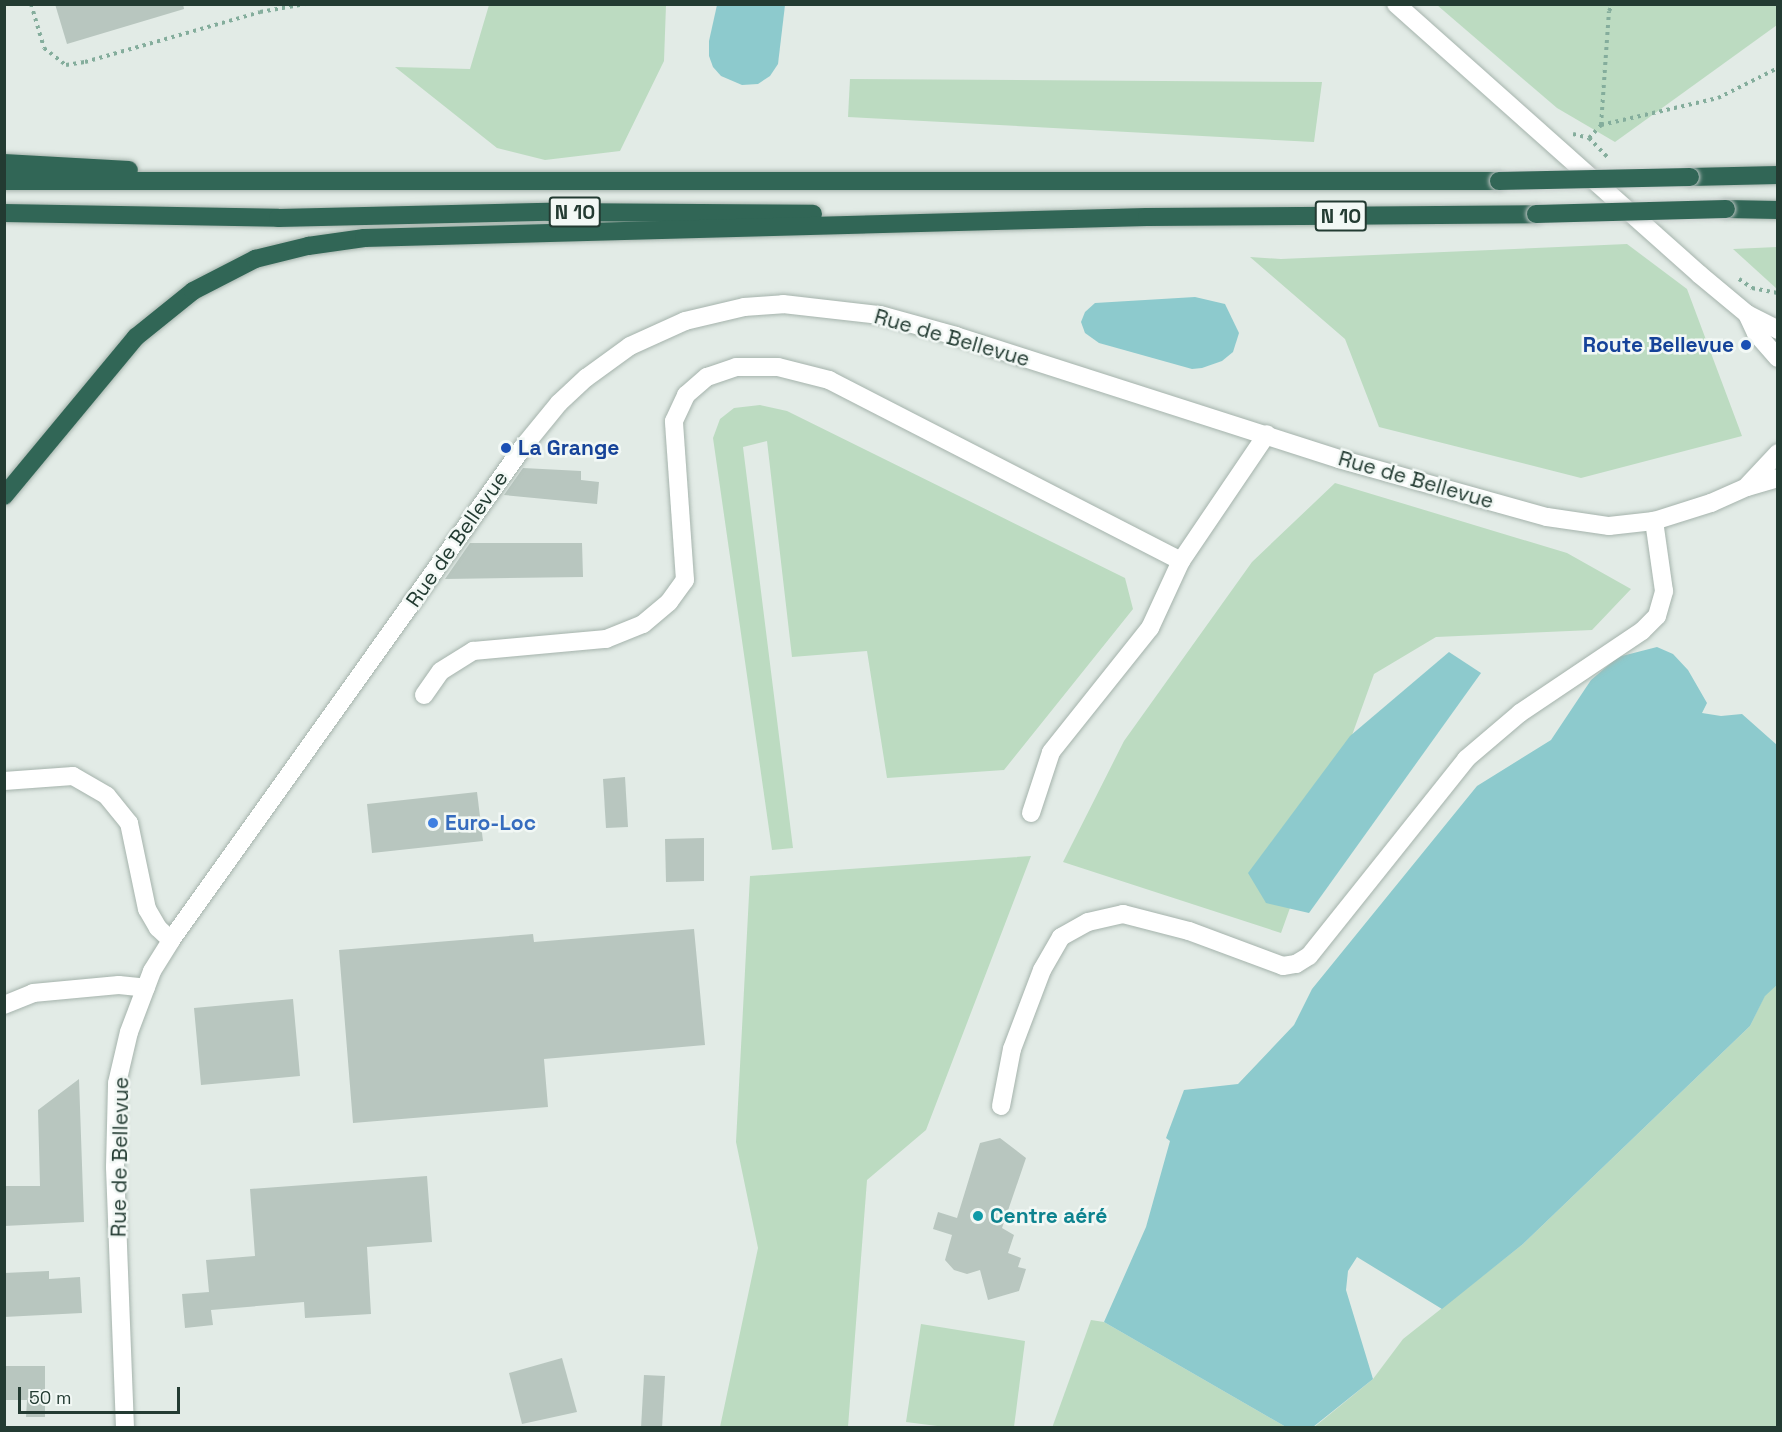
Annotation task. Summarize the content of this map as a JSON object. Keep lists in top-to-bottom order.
{
  "streets": {
    "highway": ["N 10"],
    "street": ["Rue de Bellevue"]
  },
  "places": [
    "Route Bellevue",
    "La Grange",
    "Euro-Loc",
    "Centre aéré"
  ],
  "scale_bar": "50 m"
}
